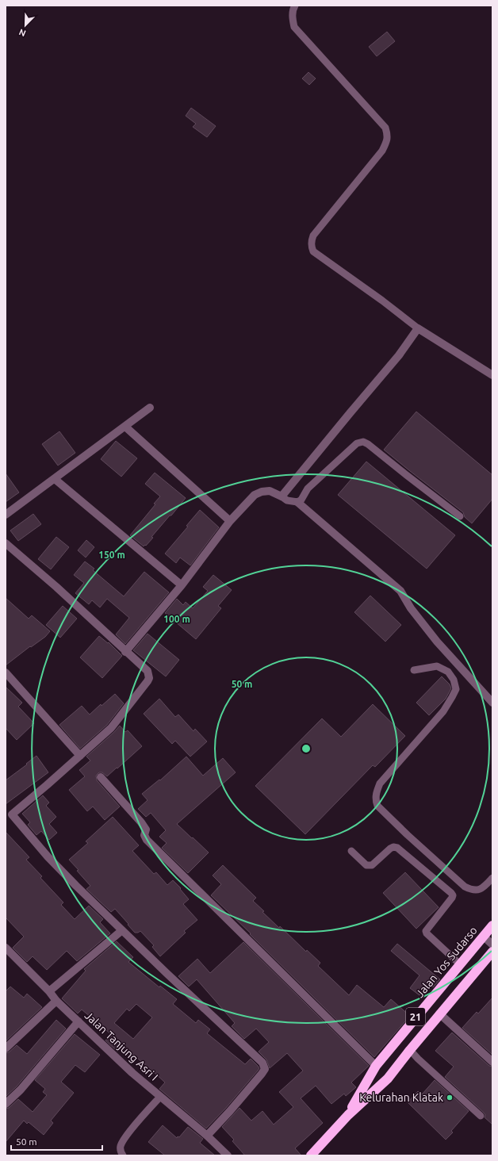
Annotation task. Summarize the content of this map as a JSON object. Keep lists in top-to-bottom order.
{
  "streets": {
    "highway": ["Jalan Yos Sudarso", "21"],
    "street": ["Jalan Tanjung Asri I"]
  },
  "crossings": [
    ["Jalan Yos Sudarso", "21"]
  ],
  "places": ["Kelurahan Klatak"],
  "scale_bar": "50 m",
  "north": "bottom left",
  "rings": ["150 m", "100 m", "50 m"]
}
